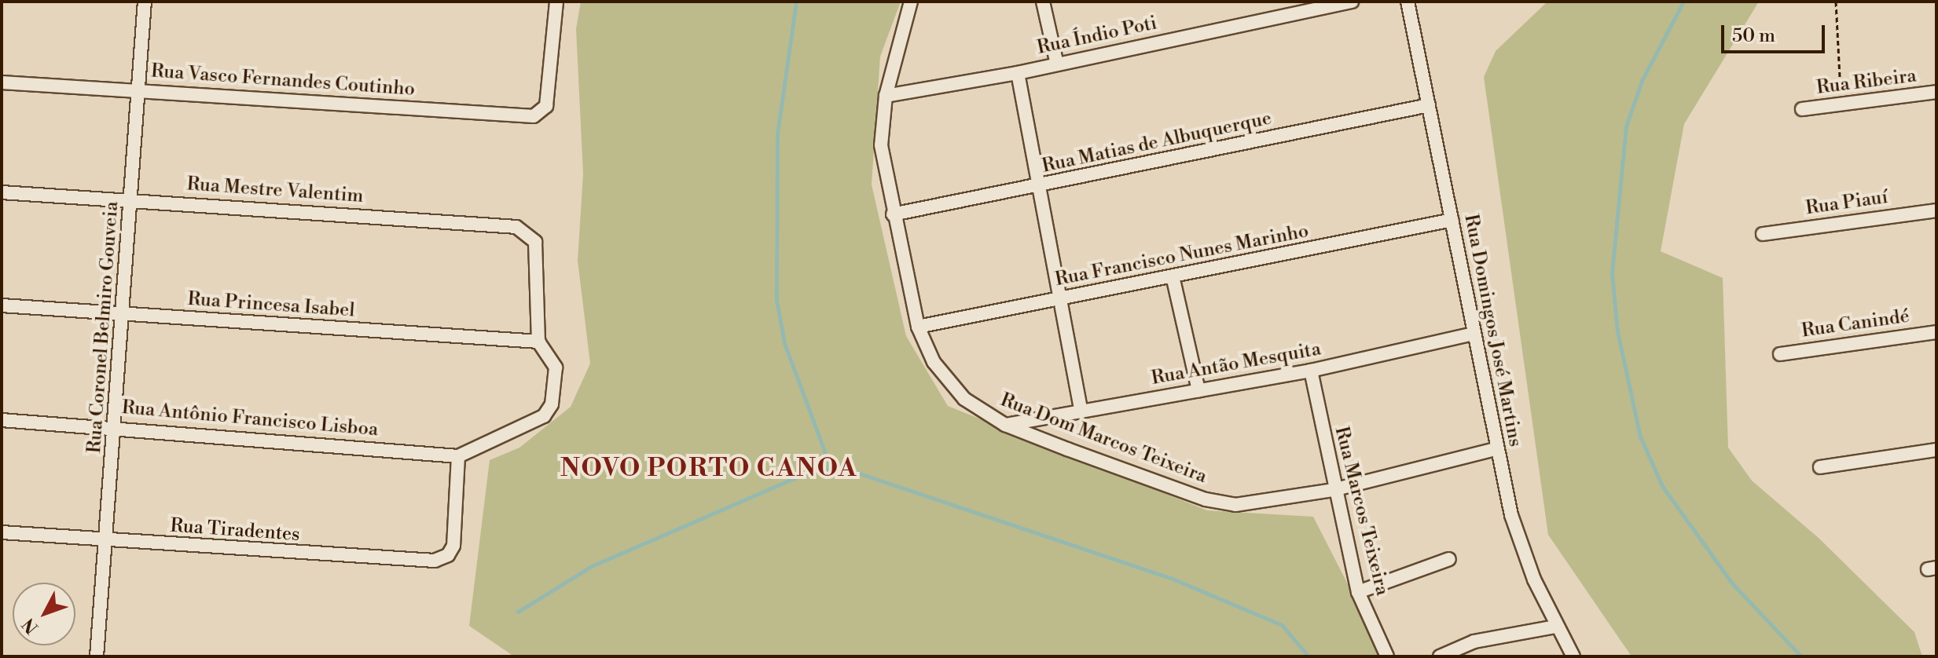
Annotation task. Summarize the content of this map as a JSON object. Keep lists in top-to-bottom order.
{
  "streets": {
    "street": [
      "Rua Índio Poti",
      "Rua Vasco Fernandes Coutinho",
      "Rua Ribeira",
      "Rua Matias de Albuquerque",
      "Rua Mestre Valentim",
      "Rua Piauí",
      "Rua Francisco Nunes Marinho",
      "Rua Princesa Isabel",
      "Rua Canindé",
      "Rua Coronel Belmiro Gouveia",
      "Rua Domingos José Martins",
      "Rua Antão Mesquita",
      "Rua Antônio Francisco Lisboa",
      "Rua Dom Marcos Teixeira",
      "Rua Marcos Teixeira",
      "Rua Tiradentes"
    ]
  },
  "crossings": [
    ["Rua Índio Poti", "Rua Dom Marcos Teixeira"],
    ["Rua Vasco Fernandes Coutinho", "Rua Coronel Belmiro Gouveia"],
    ["Rua Matias de Albuquerque", "Rua Domingos José Martins"],
    ["Rua Matias de Albuquerque", "Rua Dom Marcos Teixeira"],
    ["Rua Mestre Valentim", "Rua Princesa Isabel"],
    ["Rua Mestre Valentim", "Rua Coronel Belmiro Gouveia"],
    ["Rua Francisco Nunes Marinho", "Rua Domingos José Martins"],
    ["Rua Francisco Nunes Marinho", "Rua Dom Marcos Teixeira"],
    ["Rua Princesa Isabel", "Rua Coronel Belmiro Gouveia"],
    ["Rua Coronel Belmiro Gouveia", "Rua Antônio Francisco Lisboa"],
    ["Rua Coronel Belmiro Gouveia", "Rua Tiradentes"],
    ["Rua Domingos José Martins", "Rua Antão Mesquita"],
    ["Rua Domingos José Martins", "Rua Dom Marcos Teixeira"],
    ["Rua Antão Mesquita", "Rua Dom Marcos Teixeira"],
    ["Rua Antão Mesquita", "Rua Marcos Teixeira"],
    ["Rua Antônio Francisco Lisboa", "Rua Tiradentes"],
    ["Rua Dom Marcos Teixeira", "Rua Marcos Teixeira"]
  ],
  "districts": ["NOVO PORTO CANOA"],
  "scale_bar": "50 m",
  "north": "bottom left"
}
